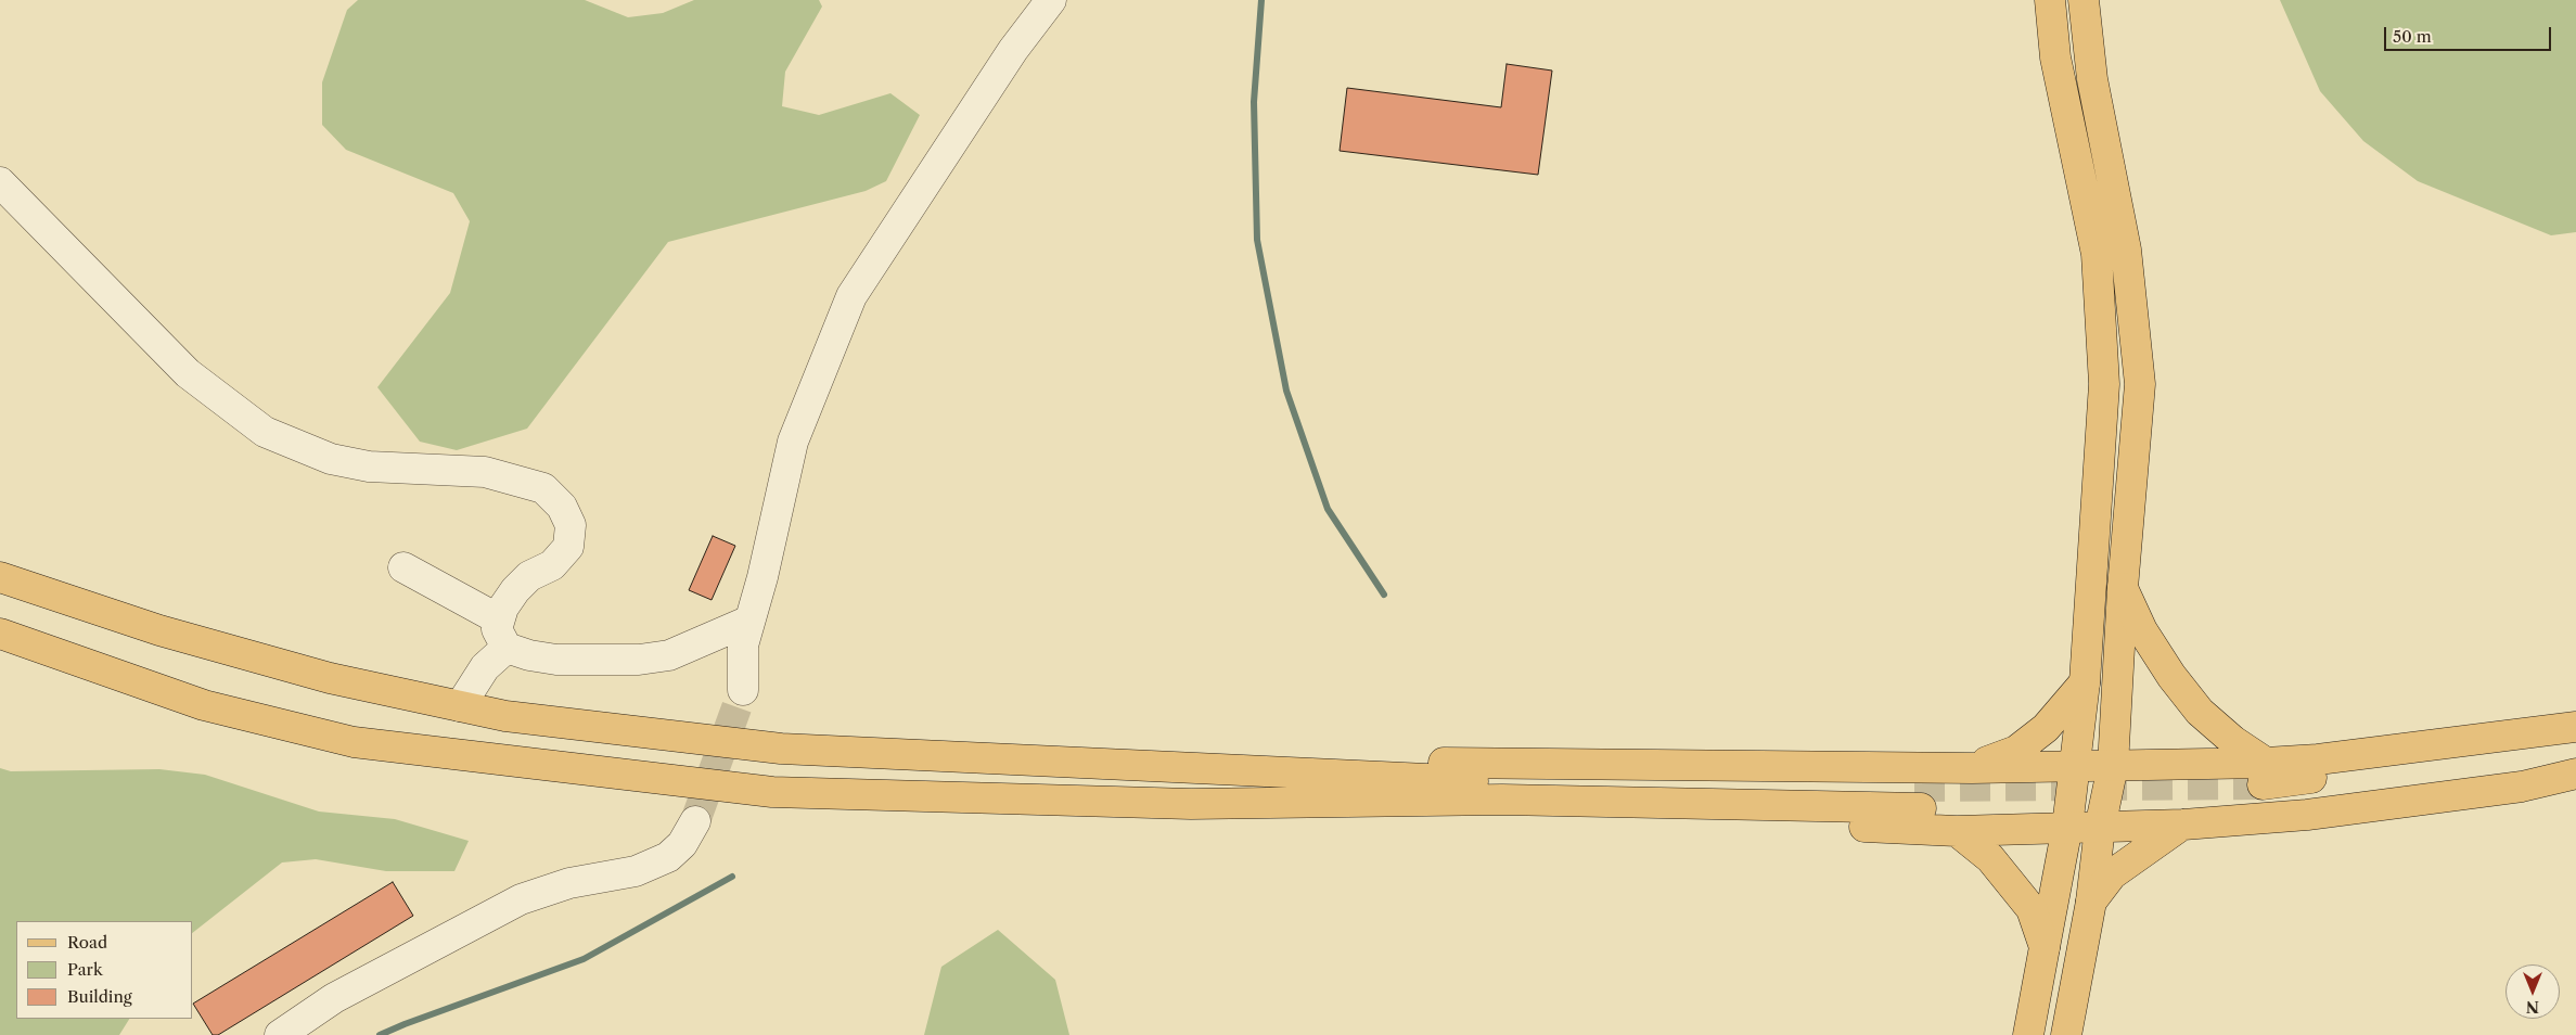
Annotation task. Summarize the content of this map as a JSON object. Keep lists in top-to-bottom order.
{
  "legend": ["Road", "Park", "Building"],
  "scale_bar": "50 m",
  "north": "bottom"
}
